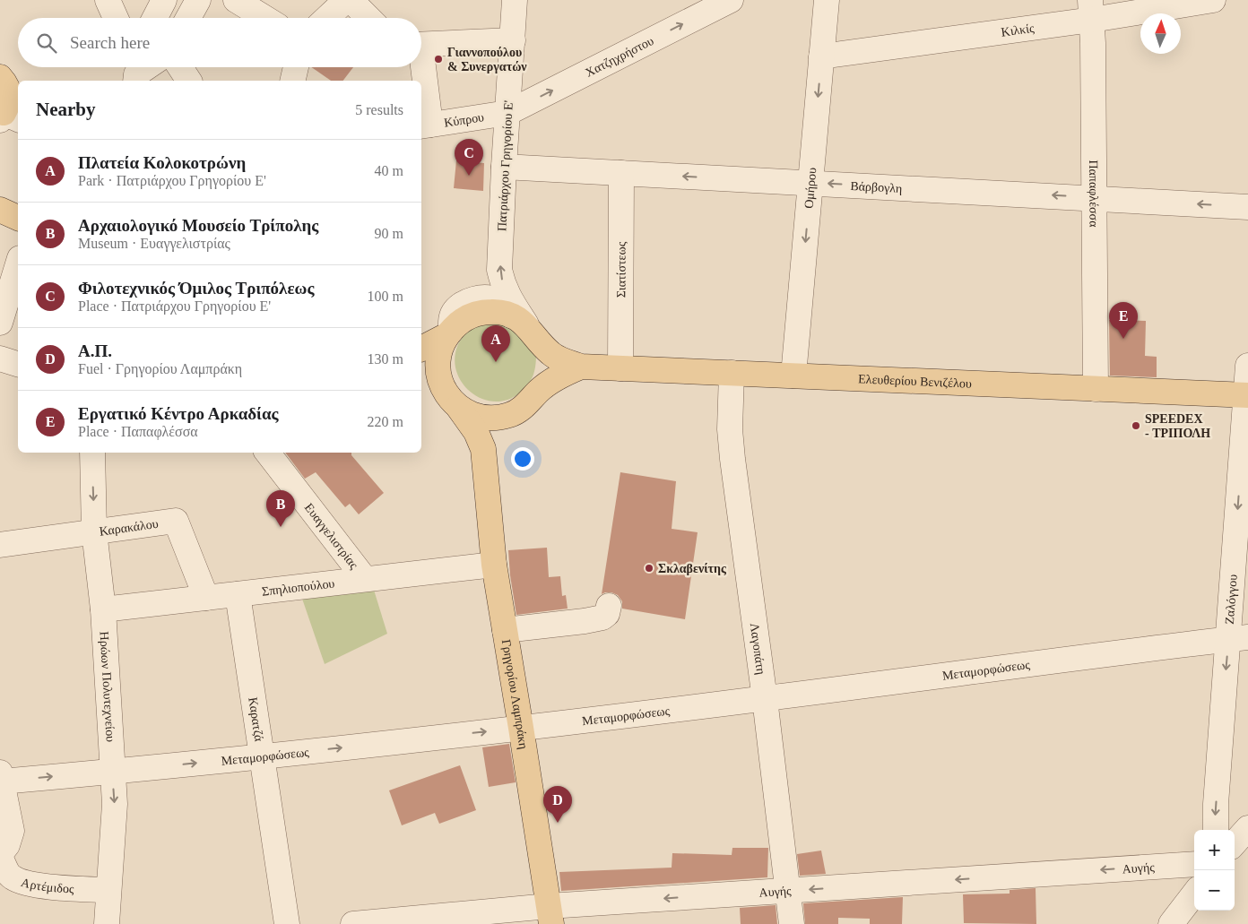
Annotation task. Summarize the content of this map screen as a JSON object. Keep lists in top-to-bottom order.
{
  "streets": {
    "main road": ["Ελευθερίου Βενιζέλου", "Γρηγορίου Λαμπράκη"],
    "street": [
      "Κιλκίς",
      "Χατζηχρήστου",
      "Κύπρου",
      "Πατριάρχου Γρηγορίου Ε'",
      "Βάρβογλη",
      "Ομήρου",
      "Παπαφλέσσα",
      "Σιατίστεως",
      "Καρακάλου",
      "Ευαγγελιστρίας",
      "Σπηλιοπούλου",
      "Ζαλόγγου",
      "Λαγοπάτη",
      "Μεταμορφώσεως",
      "Ηρώων Πολυτεχνείου",
      "Καρατζά",
      "Αυγής",
      "Αρτέμιδος"
    ]
  },
  "crossings": [
    ["Κιλκίς", "Ομήρου"],
    ["Κιλκίς", "Παπαφλέσσα"],
    ["Χατζηχρήστου", "Κύπρου"],
    ["Χατζηχρήστου", "Πατριάρχου Γρηγορίου Ε'"],
    ["Κύπρου", "Πατριάρχου Γρηγορίου Ε'"],
    ["Πατριάρχου Γρηγορίου Ε'", "Βάρβογλη"],
    ["Πατριάρχου Γρηγορίου Ε'", "Γρηγορίου Λαμπράκη"],
    ["Βάρβογλη", "Ομήρου"],
    ["Βάρβογλη", "Παπαφλέσσα"],
    ["Βάρβογλη", "Σιατίστεως"],
    ["Ομήρου", "Ελευθερίου Βενιζέλου"],
    ["Παπαφλέσσα", "Ελευθερίου Βενιζέλου"],
    ["Σιατίστεως", "Ελευθερίου Βενιζέλου"],
    ["Ελευθερίου Βενιζέλου", "Ζαλόγγου"],
    ["Ελευθερίου Βενιζέλου", "Λαγοπάτη"],
    ["Καρακάλου", "Σπηλιοπούλου"],
    ["Καρακάλου", "Ηρώων Πολυτεχνείου"],
    ["Ευαγγελιστρίας", "Σπηλιοπούλου"],
    ["Σπηλιοπούλου", "Ηρώων Πολυτεχνείου"],
    ["Σπηλιοπούλου", "Γρηγορίου Λαμπράκη"],
    ["Σπηλιοπούλου", "Καρατζά"],
    ["Ζαλόγγου", "Μεταμορφώσεως"],
    ["Λαγοπάτη", "Μεταμορφώσεως"],
    ["Λαγοπάτη", "Αυγής"],
    ["Μεταμορφώσεως", "Ηρώων Πολυτεχνείου"],
    ["Μεταμορφώσεως", "Γρηγορίου Λαμπράκη"],
    ["Μεταμορφώσεως", "Καρατζά"],
    ["Ηρώων Πολυτεχνείου", "Αρτέμιδος"],
    ["Γρηγορίου Λαμπράκη", "Αυγής"]
  ],
  "one_way": [
    "Χατζηχρήστου",
    "Πατριάρχου Γρηγορίου Ε'",
    "Βάρβογλη",
    "Ομήρου",
    "Ζαλόγγου",
    "Μεταμορφώσεως",
    "Αυγής"
  ],
  "places": ["Γιαννοπούλου & Συνεργατών", "SPEEDEX - ΤΡΙΠΟΛΗ", "Σκλαβενίτης"],
  "north": "top",
  "page": {
    "search": "Search here",
    "heading": ["Nearby", "5 results"],
    "pins": [
      "C",
      "E",
      "A",
      "B",
      "D"
    ],
    "list": [
      {
        "mark": "A",
        "name": "Πλατεία Κολοκοτρώνη",
        "note": "Park · Πατριάρχου Γρηγορίου Ε'",
        "value": "40 m"
      },
      {
        "mark": "B",
        "name": "Αρχαιολογικό Μουσείο Τρίπολης",
        "note": "Museum · Ευαγγελιστρίας",
        "value": "90 m"
      },
      {
        "mark": "C",
        "name": "Φιλοτεχνικός Όμιλος Τριπόλεως",
        "note": "Place · Πατριάρχου Γρηγορίου Ε'",
        "value": "100 m"
      },
      {
        "mark": "D",
        "name": "Α.Π.",
        "note": "Fuel · Γρηγορίου Λαμπράκη",
        "value": "130 m"
      },
      {
        "mark": "E",
        "name": "Εργατικό Κέντρο Αρκαδίας",
        "note": "Place · Παπαφλέσσα",
        "value": "220 m"
      }
    ],
    "map_buttons": ["+", "−"]
  }
}
